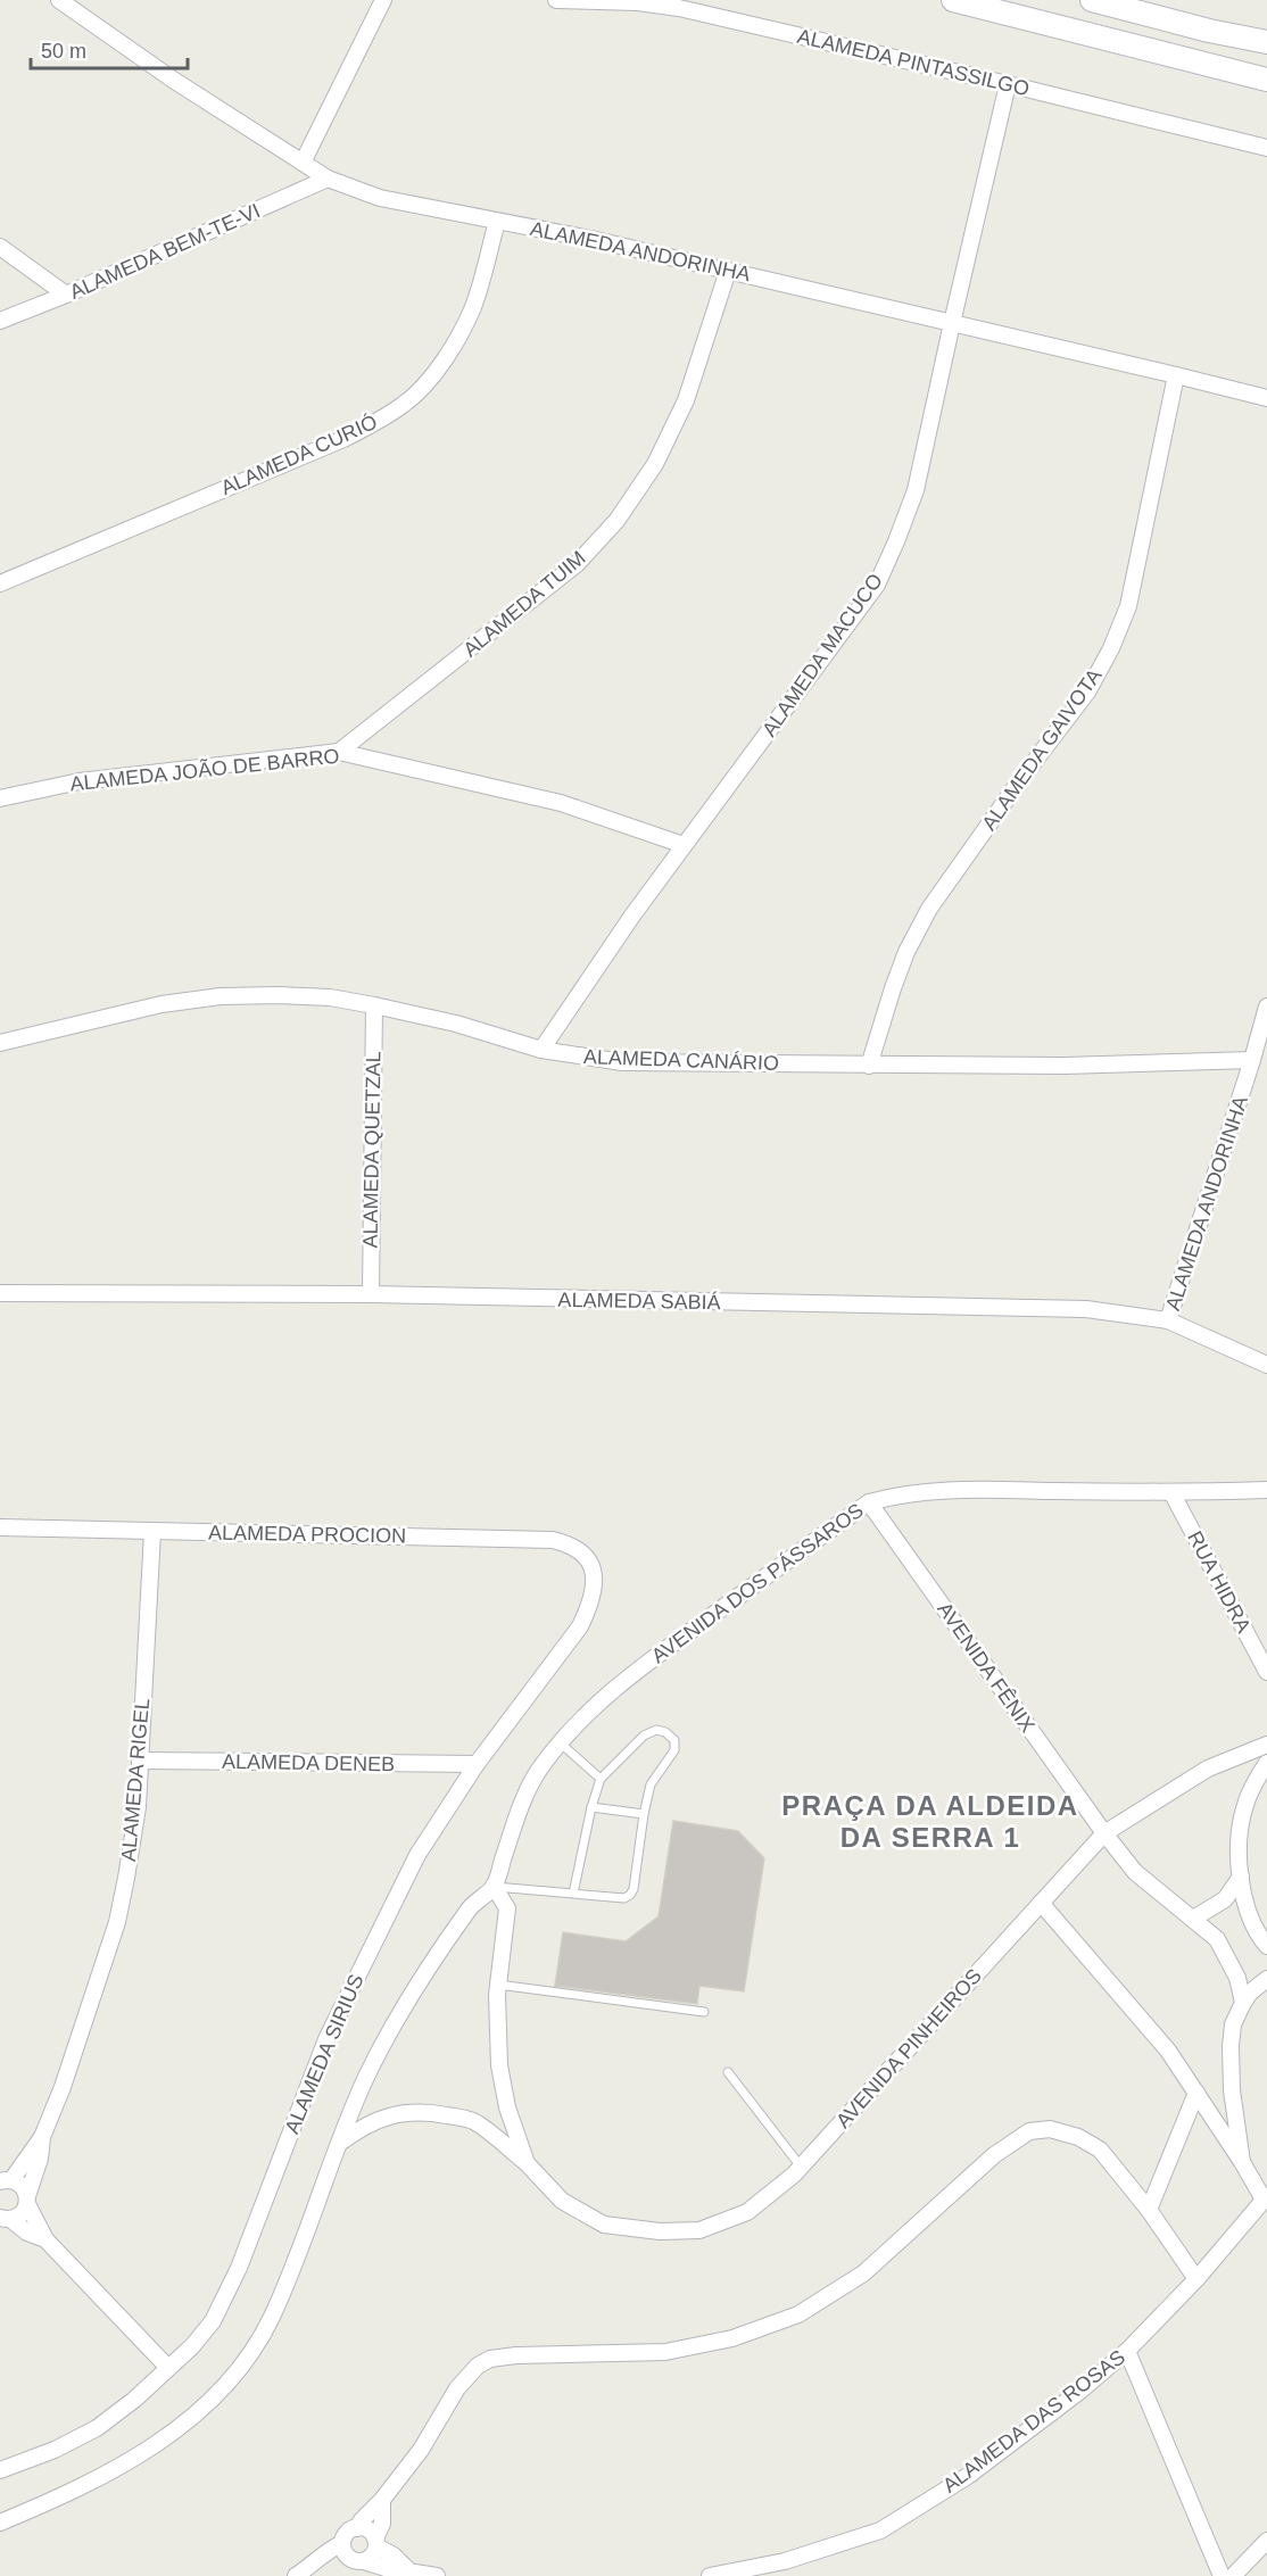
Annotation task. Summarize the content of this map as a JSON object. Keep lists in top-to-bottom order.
{
  "streets": {
    "street": [
      "ALAMEDA PINTASSILGO",
      "ALAMEDA BEM-TE-VI",
      "ALAMEDA ANDORINHA",
      "ALAMEDA CURIÓ",
      "ALAMEDA TUIM",
      "ALAMEDA MACUCO",
      "ALAMEDA GAIVOTA",
      "ALAMEDA JOÃO DE BARRO",
      "ALAMEDA CANÁRIO",
      "ALAMEDA QUETZAL",
      "ALAMEDA SABIÁ",
      "ALAMEDA PROCION",
      "RUA HIDRA",
      "AVENIDA DOS PÁSSAROS",
      "AVENIDA FÊNIX",
      "ALAMEDA DENEB",
      "ALAMEDA RIGEL",
      "AVENIDA PINHEIROS",
      "ALAMEDA SIRIUS",
      "ALAMEDA DAS ROSAS"
    ]
  },
  "crossings": [
    ["ALAMEDA PINTASSILGO", "ALAMEDA MACUCO"],
    ["ALAMEDA BEM-TE-VI", "ALAMEDA ANDORINHA"],
    ["ALAMEDA ANDORINHA", "ALAMEDA CURIÓ"],
    ["ALAMEDA ANDORINHA", "ALAMEDA TUIM"],
    ["ALAMEDA ANDORINHA", "ALAMEDA MACUCO"],
    ["ALAMEDA ANDORINHA", "ALAMEDA GAIVOTA"],
    ["ALAMEDA ANDORINHA", "ALAMEDA CANÁRIO"],
    ["ALAMEDA ANDORINHA", "ALAMEDA SABIÁ"],
    ["ALAMEDA TUIM", "ALAMEDA JOÃO DE BARRO"],
    ["ALAMEDA MACUCO", "ALAMEDA JOÃO DE BARRO"],
    ["ALAMEDA MACUCO", "ALAMEDA CANÁRIO"],
    ["ALAMEDA GAIVOTA", "ALAMEDA CANÁRIO"],
    ["ALAMEDA CANÁRIO", "ALAMEDA QUETZAL"],
    ["ALAMEDA QUETZAL", "ALAMEDA SABIÁ"],
    ["ALAMEDA PROCION", "ALAMEDA RIGEL"],
    ["ALAMEDA PROCION", "ALAMEDA SIRIUS"],
    ["RUA HIDRA", "AVENIDA DOS PÁSSAROS"],
    ["AVENIDA DOS PÁSSAROS", "AVENIDA FÊNIX"],
    ["AVENIDA DOS PÁSSAROS", "AVENIDA PINHEIROS"],
    ["AVENIDA FÊNIX", "AVENIDA PINHEIROS"],
    ["ALAMEDA DENEB", "ALAMEDA RIGEL"],
    ["ALAMEDA DENEB", "ALAMEDA SIRIUS"]
  ],
  "districts": ["PRAÇA DA ALDEIDA DA SERRA 1"],
  "scale_bar": "50 m"
}
